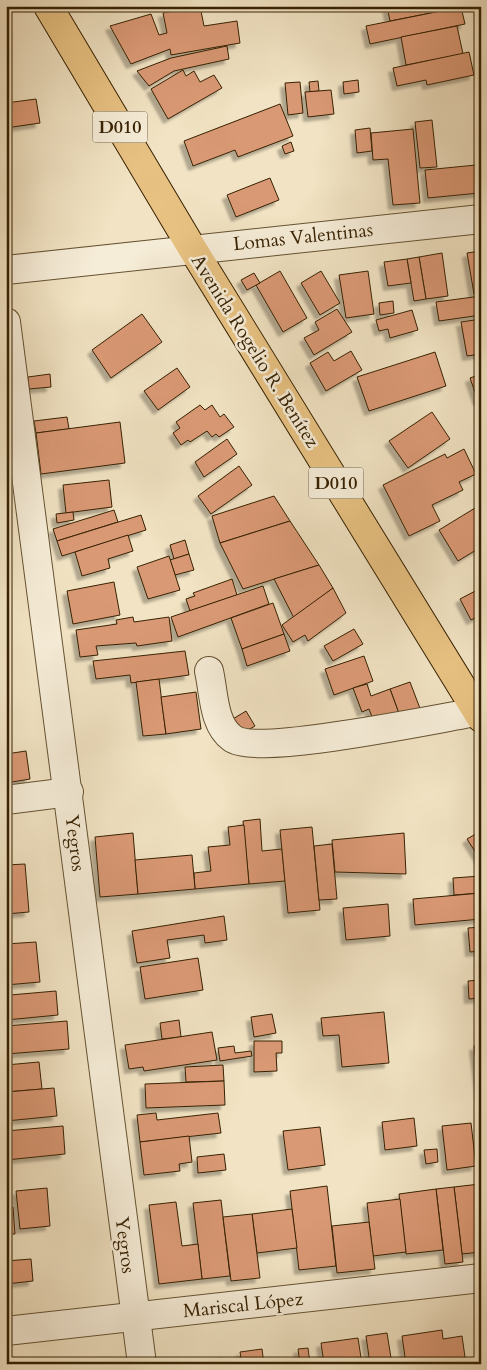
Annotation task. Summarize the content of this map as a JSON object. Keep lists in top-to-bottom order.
{
  "streets": {
    "main road": ["D010", "Avenida Rogelio R. Benítez"],
    "street": ["Lomas Valentinas", "Yegros", "Mariscal López"]
  },
  "crossings": [
    ["Lomas Valentinas", "Avenida Rogelio R. Benítez"],
    ["Yegros", "Mariscal López"]
  ]
}
